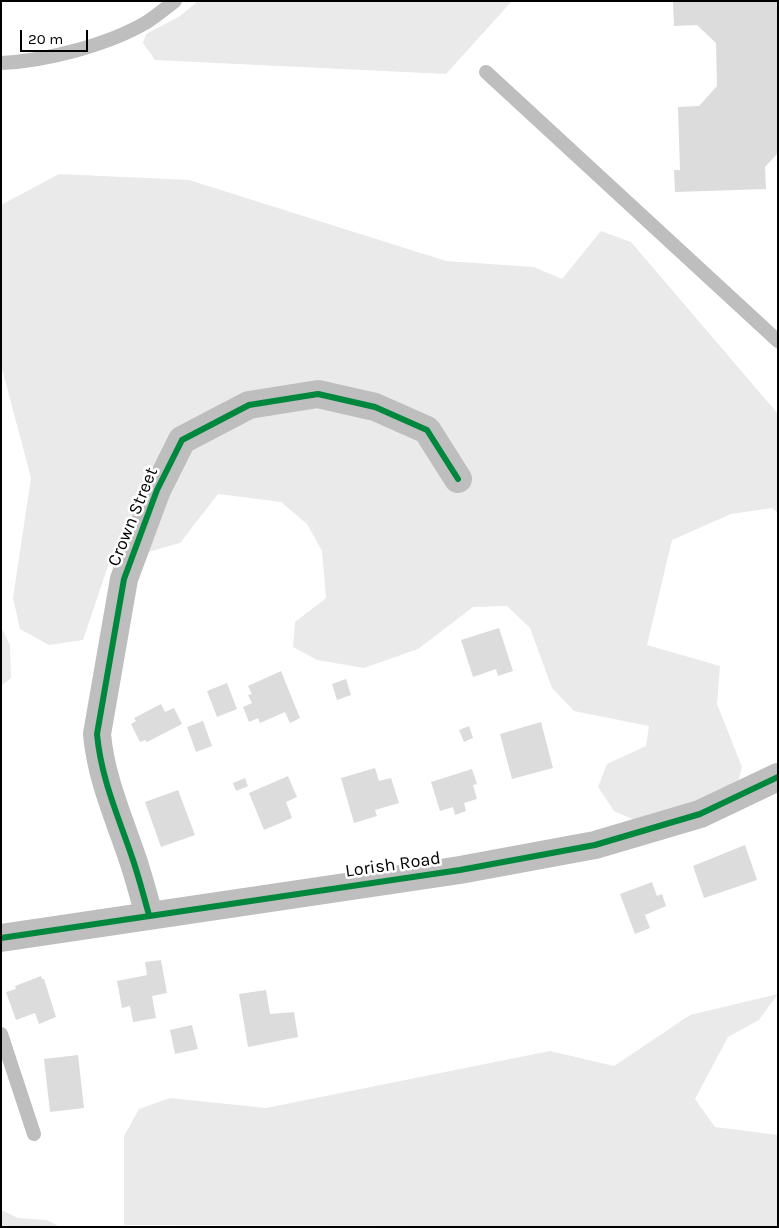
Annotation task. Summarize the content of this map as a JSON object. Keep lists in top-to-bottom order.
{
  "streets": {
    "street": ["Crown Street", "Lorish Road"]
  },
  "crossings": [
    ["Crown Street", "Lorish Road"]
  ],
  "scale_bar": "20 m"
}
